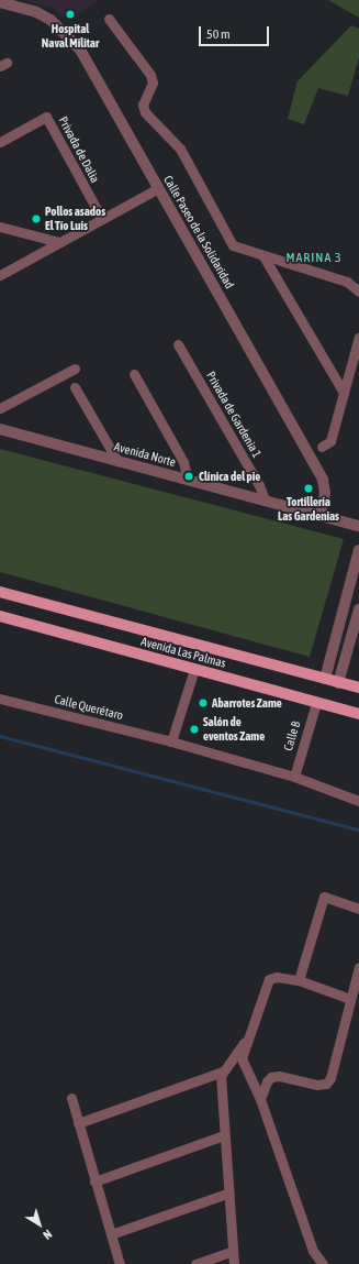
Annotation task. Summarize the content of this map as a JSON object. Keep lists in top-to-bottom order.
{
  "streets": {
    "main road": ["Avenida Las Palmas"],
    "street": [
      "Privada de Dalia",
      "Calle Paseo de la Solidaridad",
      "Privada de Gardenia 1",
      "Avenida Norte",
      "Calle Querétaro",
      "Calle B"
    ]
  },
  "crossings": [
    ["Calle Paseo de la Solidaridad", "Avenida Norte"],
    ["Privada de Gardenia 1", "Avenida Norte"],
    ["Avenida Las Palmas", "Calle B"],
    ["Calle Querétaro", "Calle B"]
  ],
  "districts": ["MARINA 3"],
  "places": [
    "Hospital Naval Militar",
    "Pollos asados El Tío Luis",
    "Clínica del pie",
    "Tortillería Las Gardenias",
    "Abarrotes Zame",
    "Salón de eventos Zame"
  ],
  "scale_bar": "50 m",
  "north": "bottom right"
}
